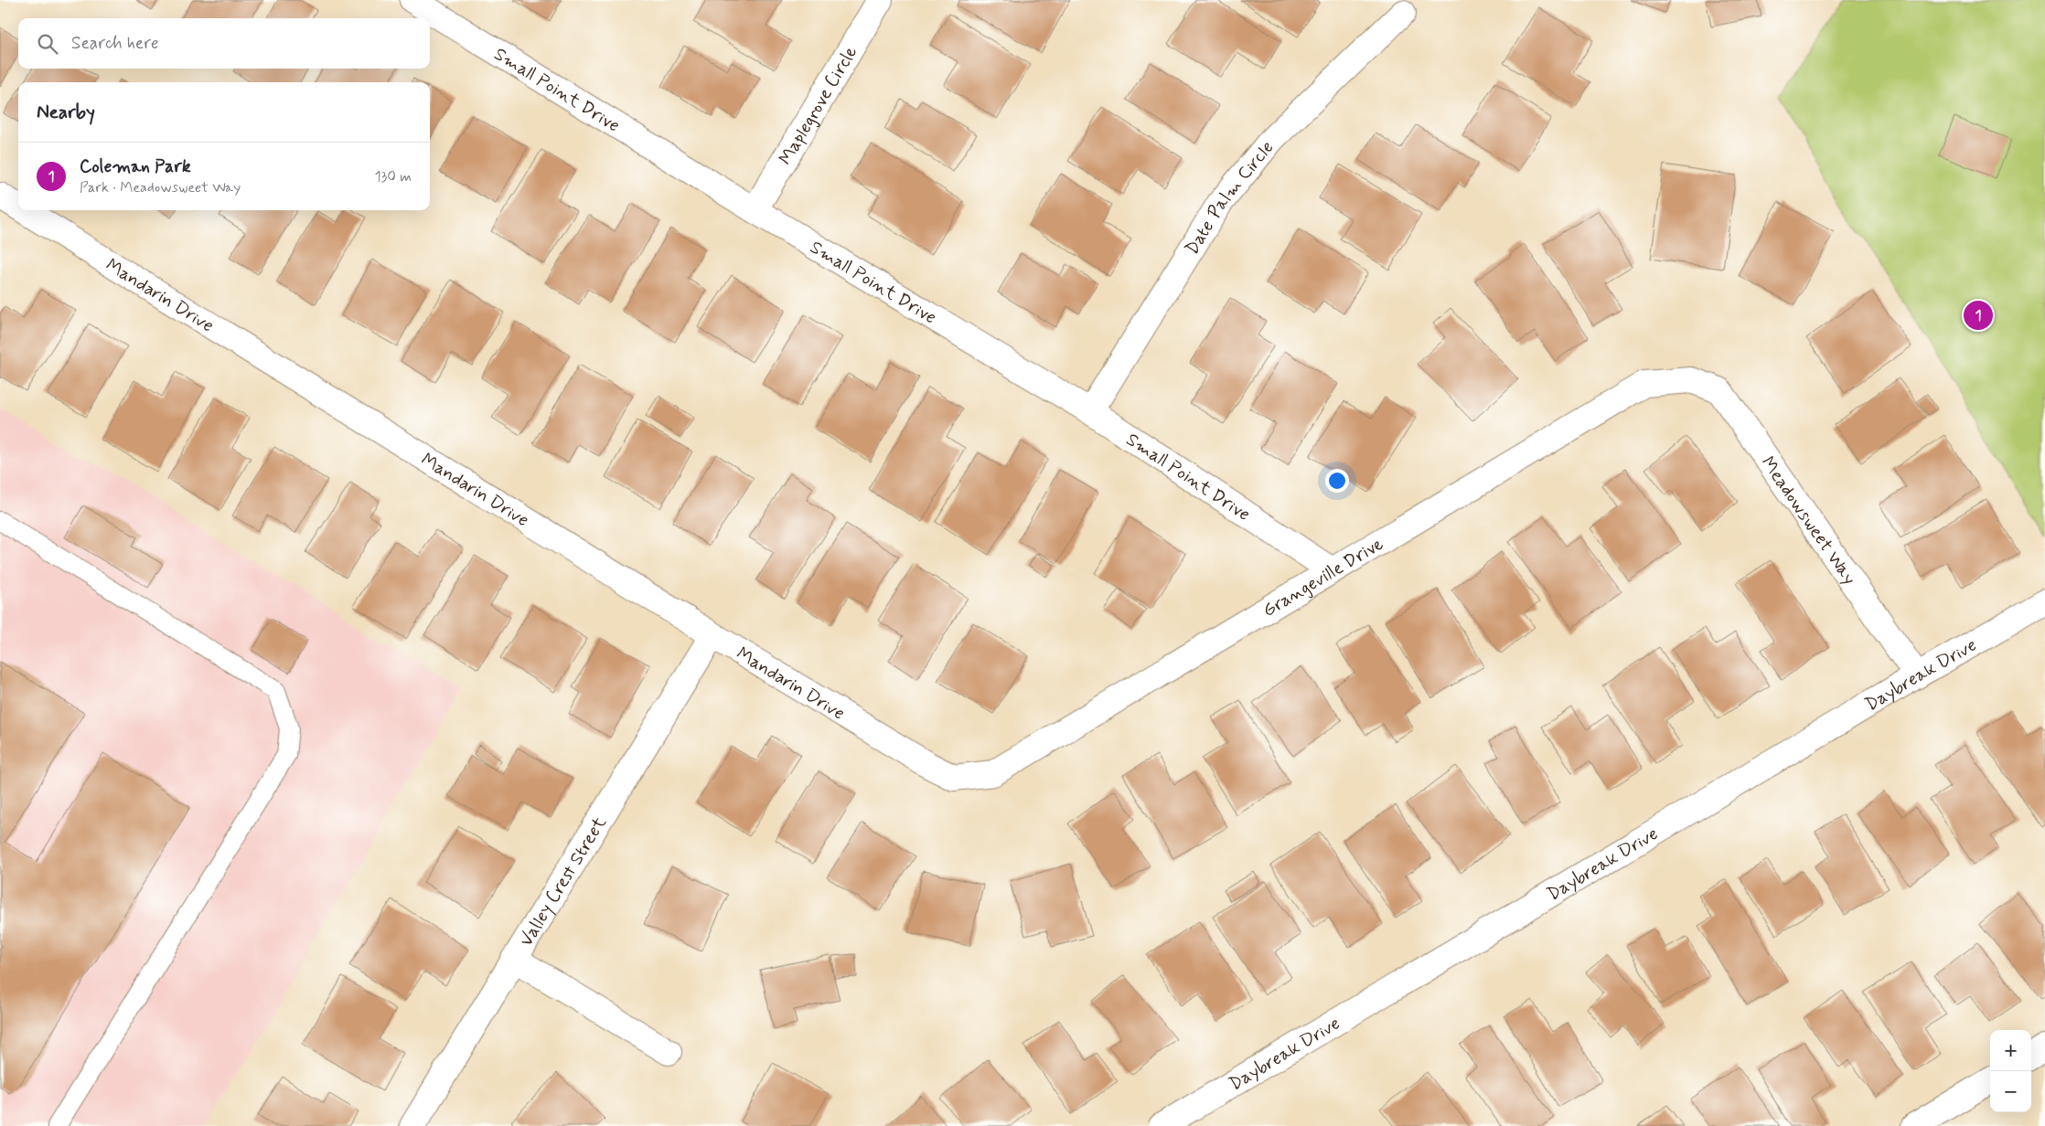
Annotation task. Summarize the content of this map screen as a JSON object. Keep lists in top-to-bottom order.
{
  "streets": {
    "street": [
      "Small Point Drive",
      "Maplegrove Circle",
      "Date Palm Circle",
      "Mandarin Drive",
      "Meadowsweet Way",
      "Grangeville Drive",
      "Daybreak Drive",
      "Valley Crest Street"
    ]
  },
  "crossings": [
    ["Small Point Drive", "Maplegrove Circle"],
    ["Small Point Drive", "Date Palm Circle"],
    ["Small Point Drive", "Grangeville Drive"],
    ["Mandarin Drive", "Grangeville Drive"],
    ["Mandarin Drive", "Valley Crest Street"],
    ["Meadowsweet Way", "Grangeville Drive"],
    ["Meadowsweet Way", "Daybreak Drive"]
  ],
  "page": {
    "search": "Search here",
    "heading": "Nearby",
    "list": [
      {
        "mark": "1",
        "name": "Coleman Park",
        "note": "Park · Meadowsweet Way",
        "value": "130 m"
      }
    ],
    "pins": "1",
    "map_buttons": ["+", "−"]
  }
}
